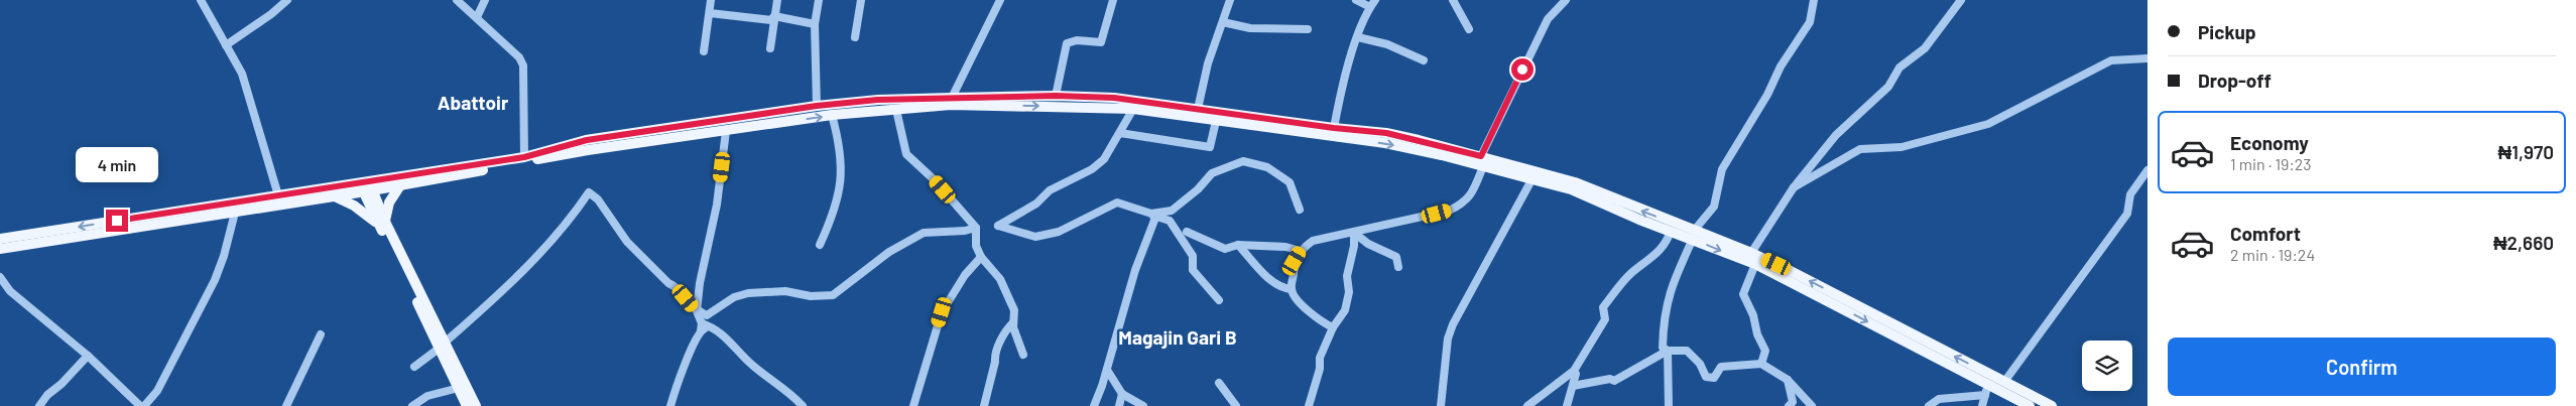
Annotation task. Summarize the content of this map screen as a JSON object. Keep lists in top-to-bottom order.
{
  "districts": ["Abattoir", "Magajin Gari B"],
  "page": {
    "banner": ["Pickup", "Drop-off"],
    "list": [
      {
        "name": "Economy",
        "note": "1 min · 19:23",
        "value": "₦1,970"
      },
      {
        "name": "Comfort",
        "note": "2 min · 19:24",
        "value": "₦2,660"
      }
    ],
    "bubble": "4 min",
    "buttons": "Confirm"
  }
}
